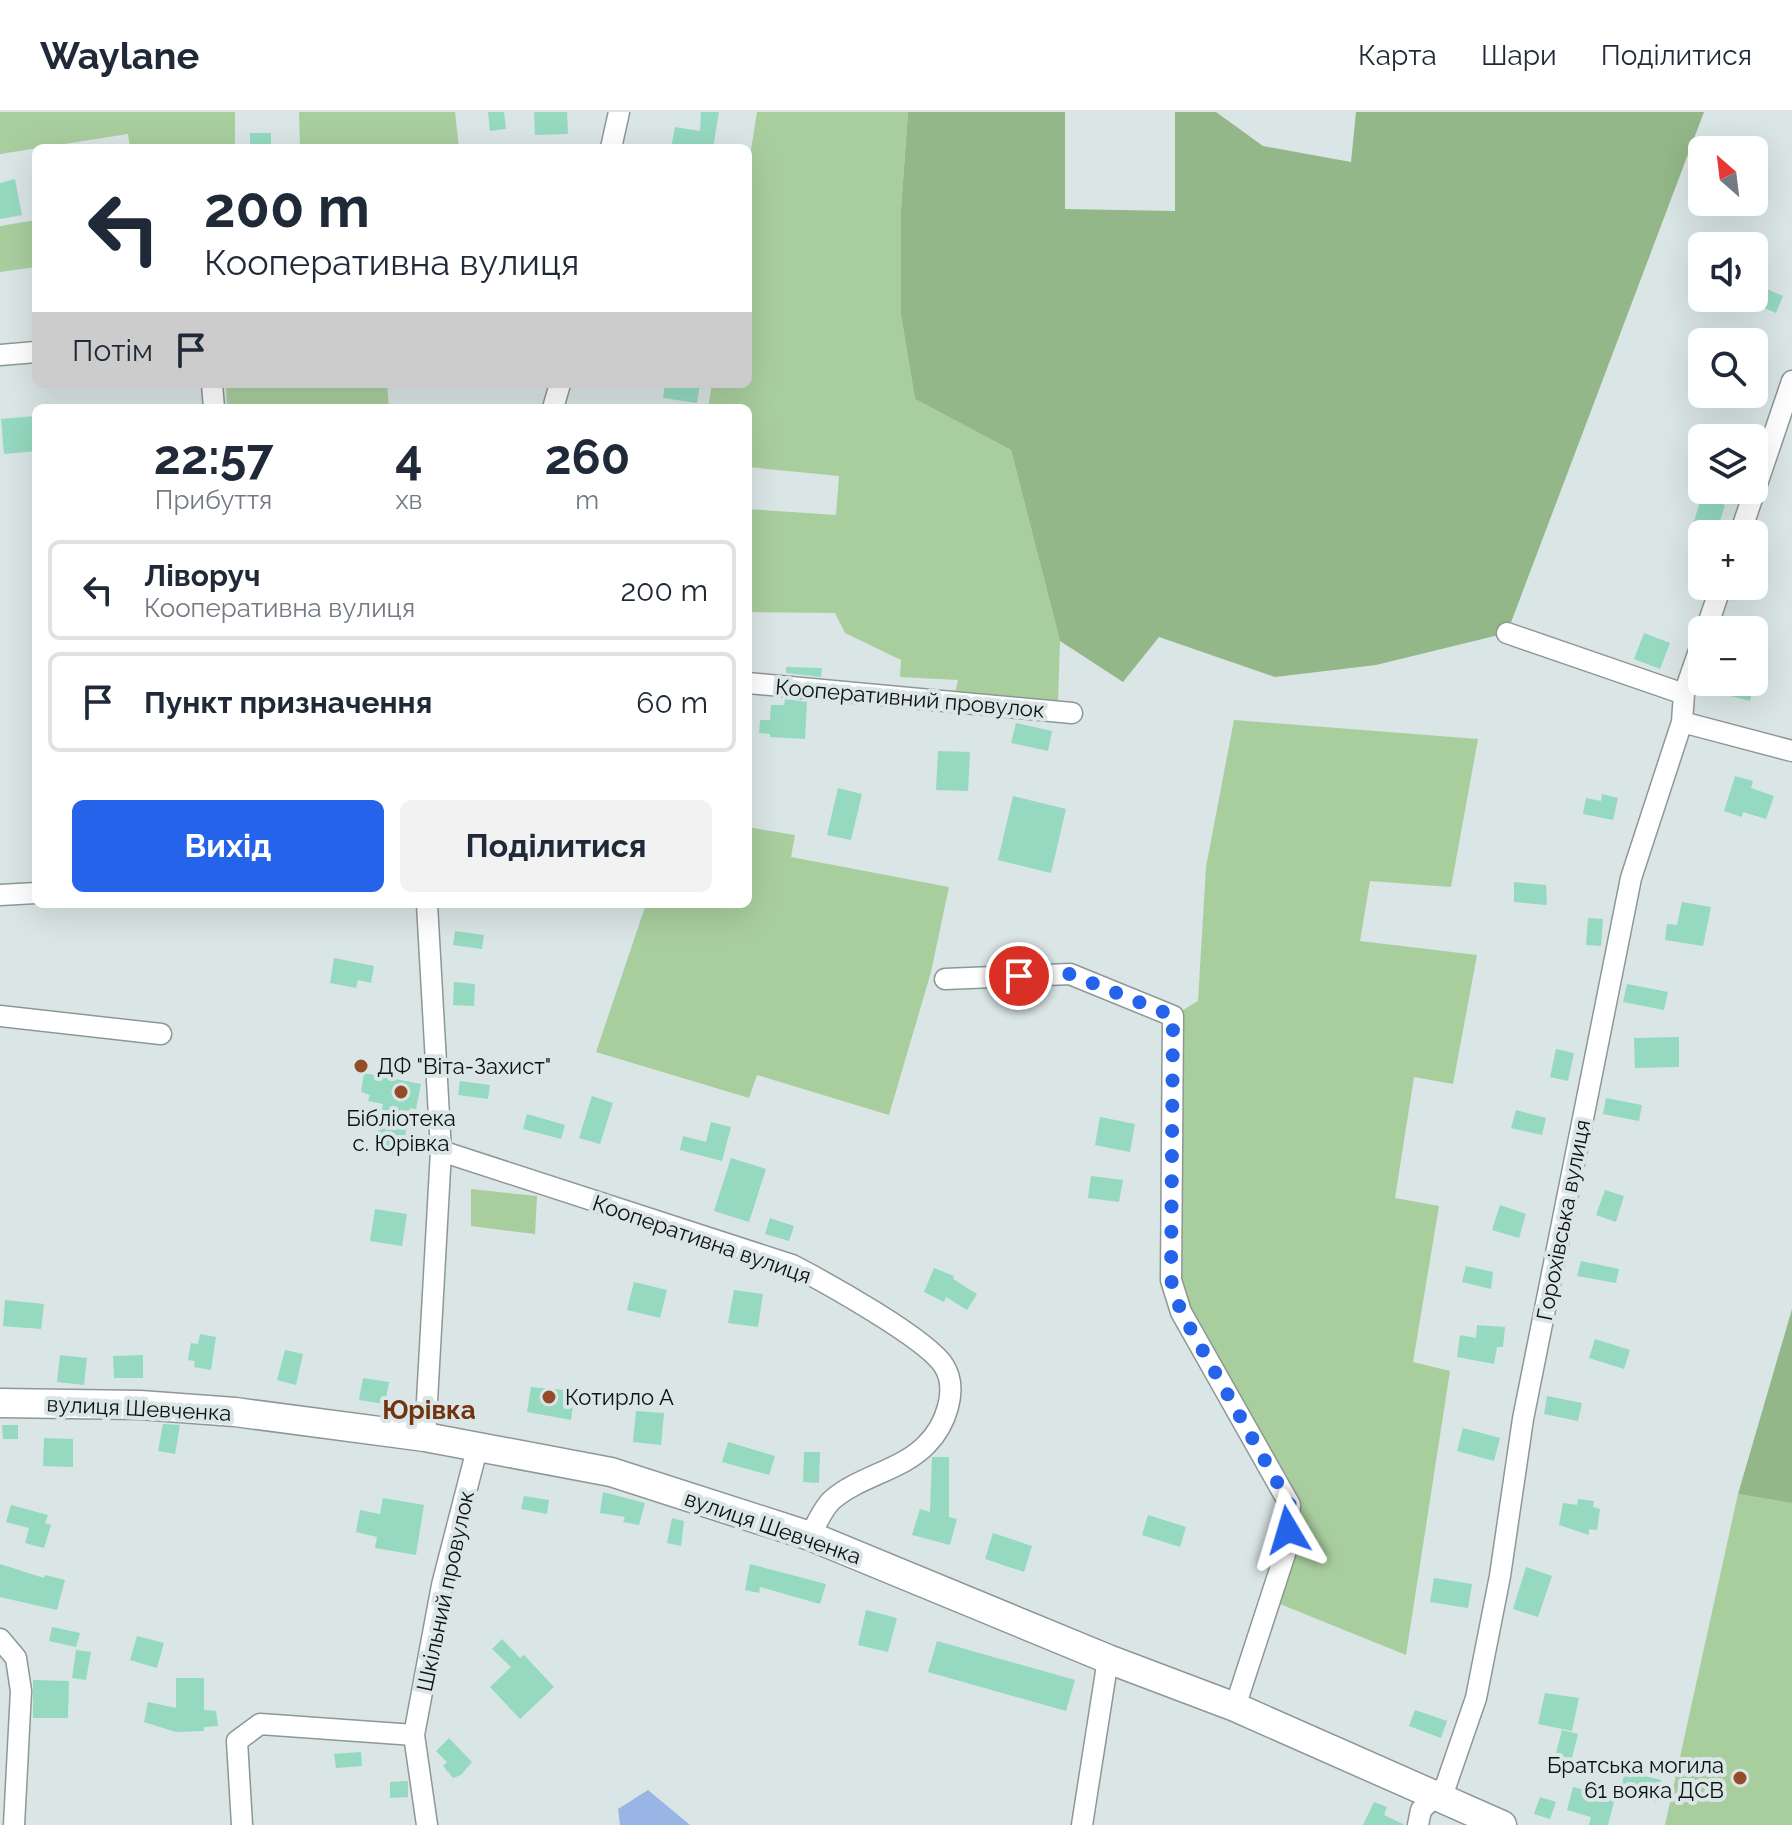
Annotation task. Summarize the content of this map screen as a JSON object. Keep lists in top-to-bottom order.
{
  "streets": {
    "street": [
      "Кооперативний провулок",
      "Горохівська вулиця",
      "Кооперативна вулиця",
      "вулиця Шевченка",
      "Шкільний провулок"
    ]
  },
  "crossings": [
    ["Горохівська вулиця", "вулиця Шевченка"],
    ["Кооперативна вулиця", "вулиця Шевченка"],
    ["вулиця Шевченка", "Шкільний провулок"]
  ],
  "districts": ["Юрівка"],
  "places": [
    "ДФ \"Віта-Захист\"",
    "Бібліотека с. Юрівка",
    "Котирло А",
    "Братська могила 61 вояка ДСВ"
  ],
  "north": "top left",
  "page": {
    "header": "Waylane",
    "nav": ["Карта", "Шари", "Поділитися"],
    "map_buttons": ["+", "−"],
    "turn": ["200 m", "Кооперативна вулиця"],
    "then": "Потім",
    "eta": [
      "22:57",
      "Прибуття",
      "4",
      "хв",
      "260",
      "m"
    ],
    "list": [
      {
        "name": "Ліворуч",
        "note": "Кооперативна вулиця",
        "value": "200 m"
      },
      {
        "name": "Пункт призначення",
        "value": "60 m"
      }
    ],
    "buttons": ["Вихід", "Поділитися"]
  }
}
